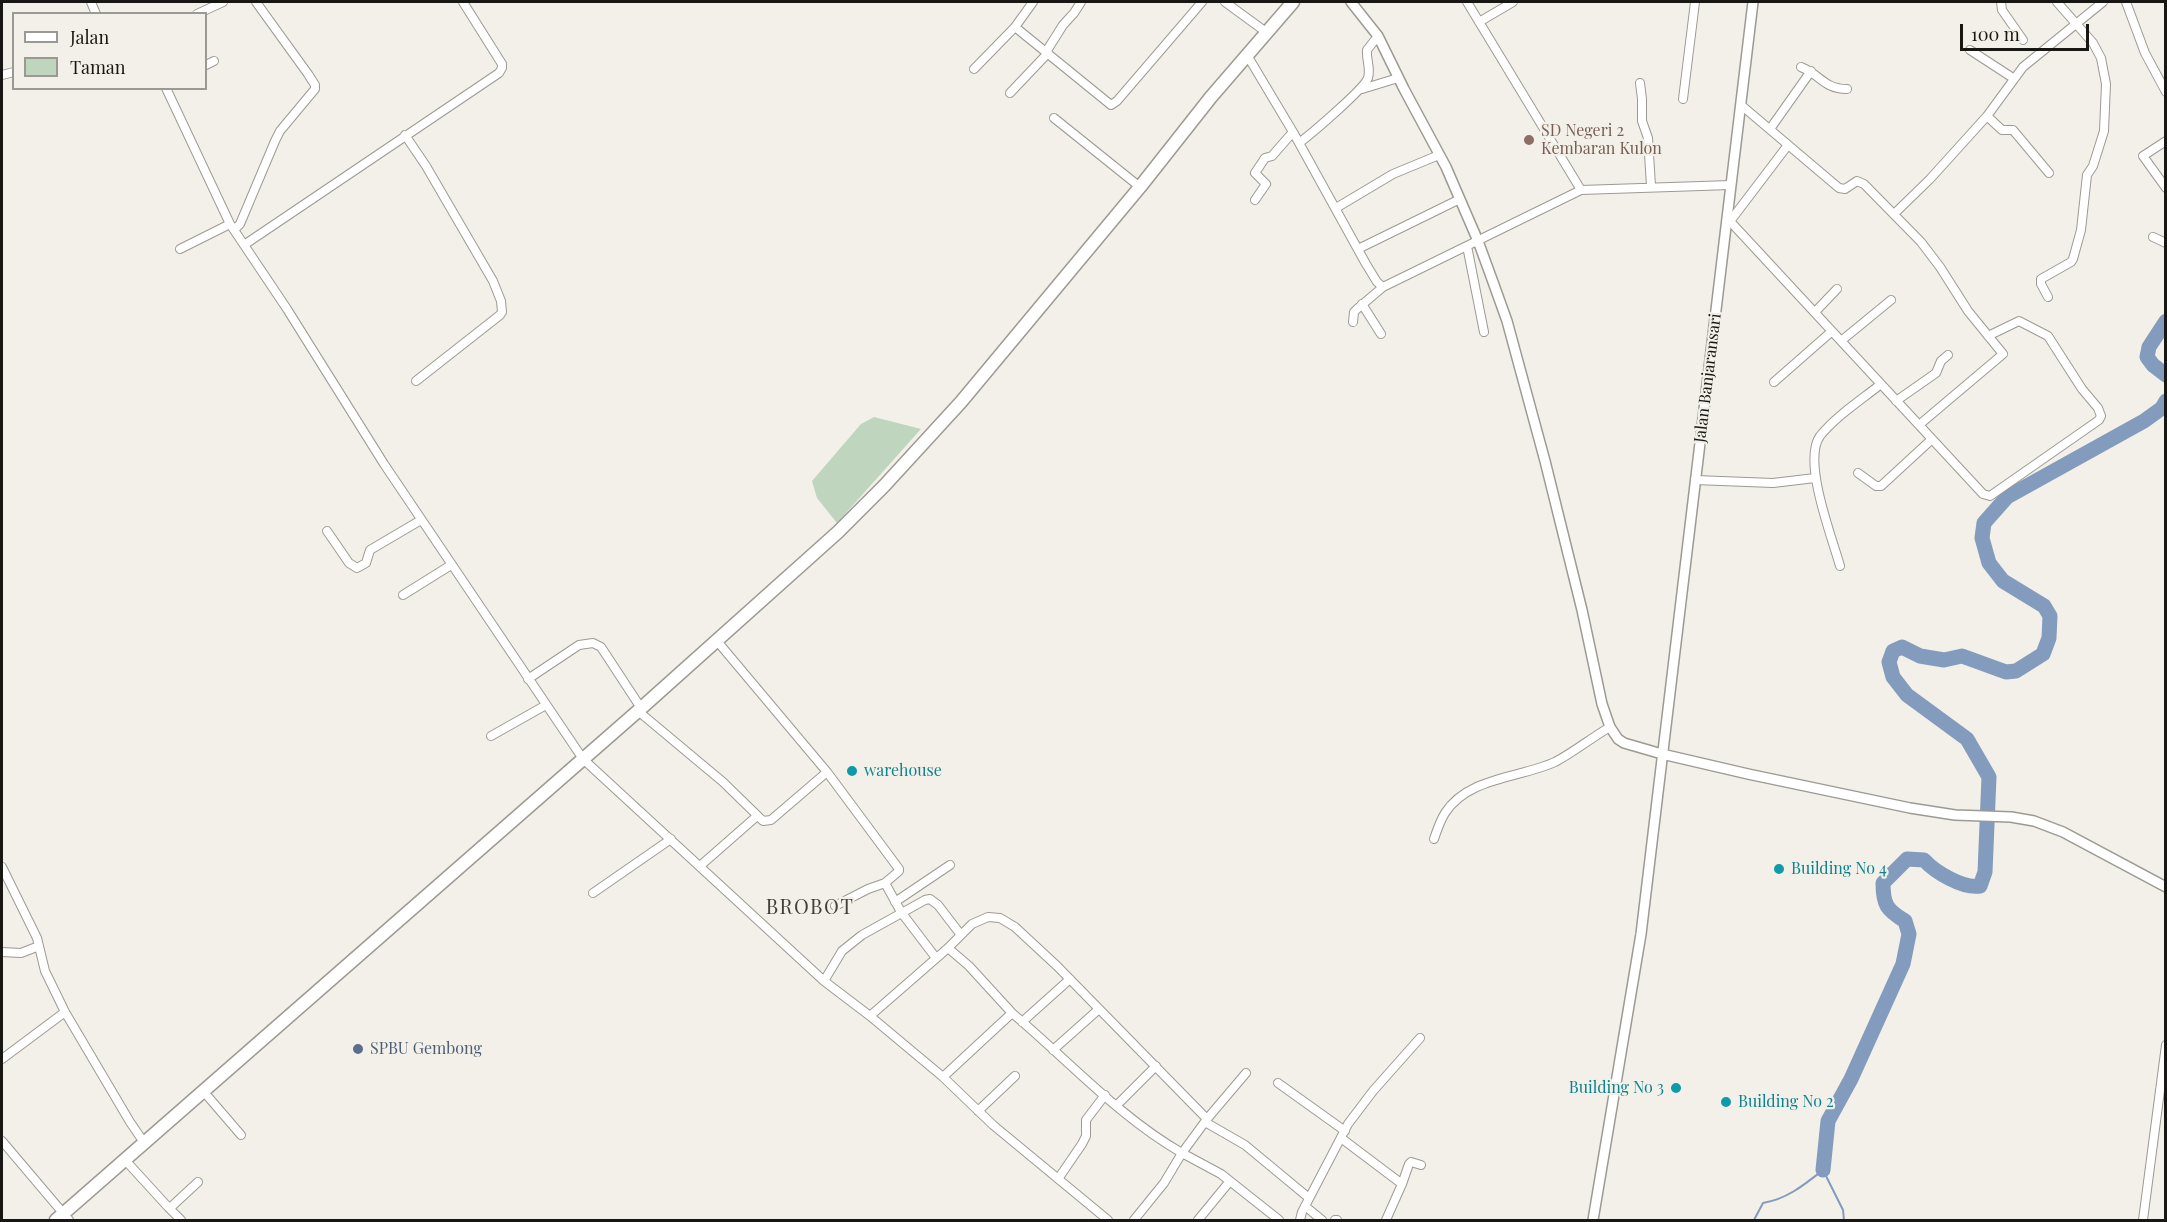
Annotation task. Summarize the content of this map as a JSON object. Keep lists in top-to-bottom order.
{
  "streets": {
    "street": ["Jalan Banjaransari"]
  },
  "districts": ["BROBOT"],
  "places": [
    "SD Negeri 2 Kembaran Kulon",
    "warehouse",
    "Building No 4",
    "SPBU Gembong",
    "Building No 3",
    "Building No 2"
  ],
  "legend": ["Jalan", "Taman"],
  "scale_bar": "100 m"
}
